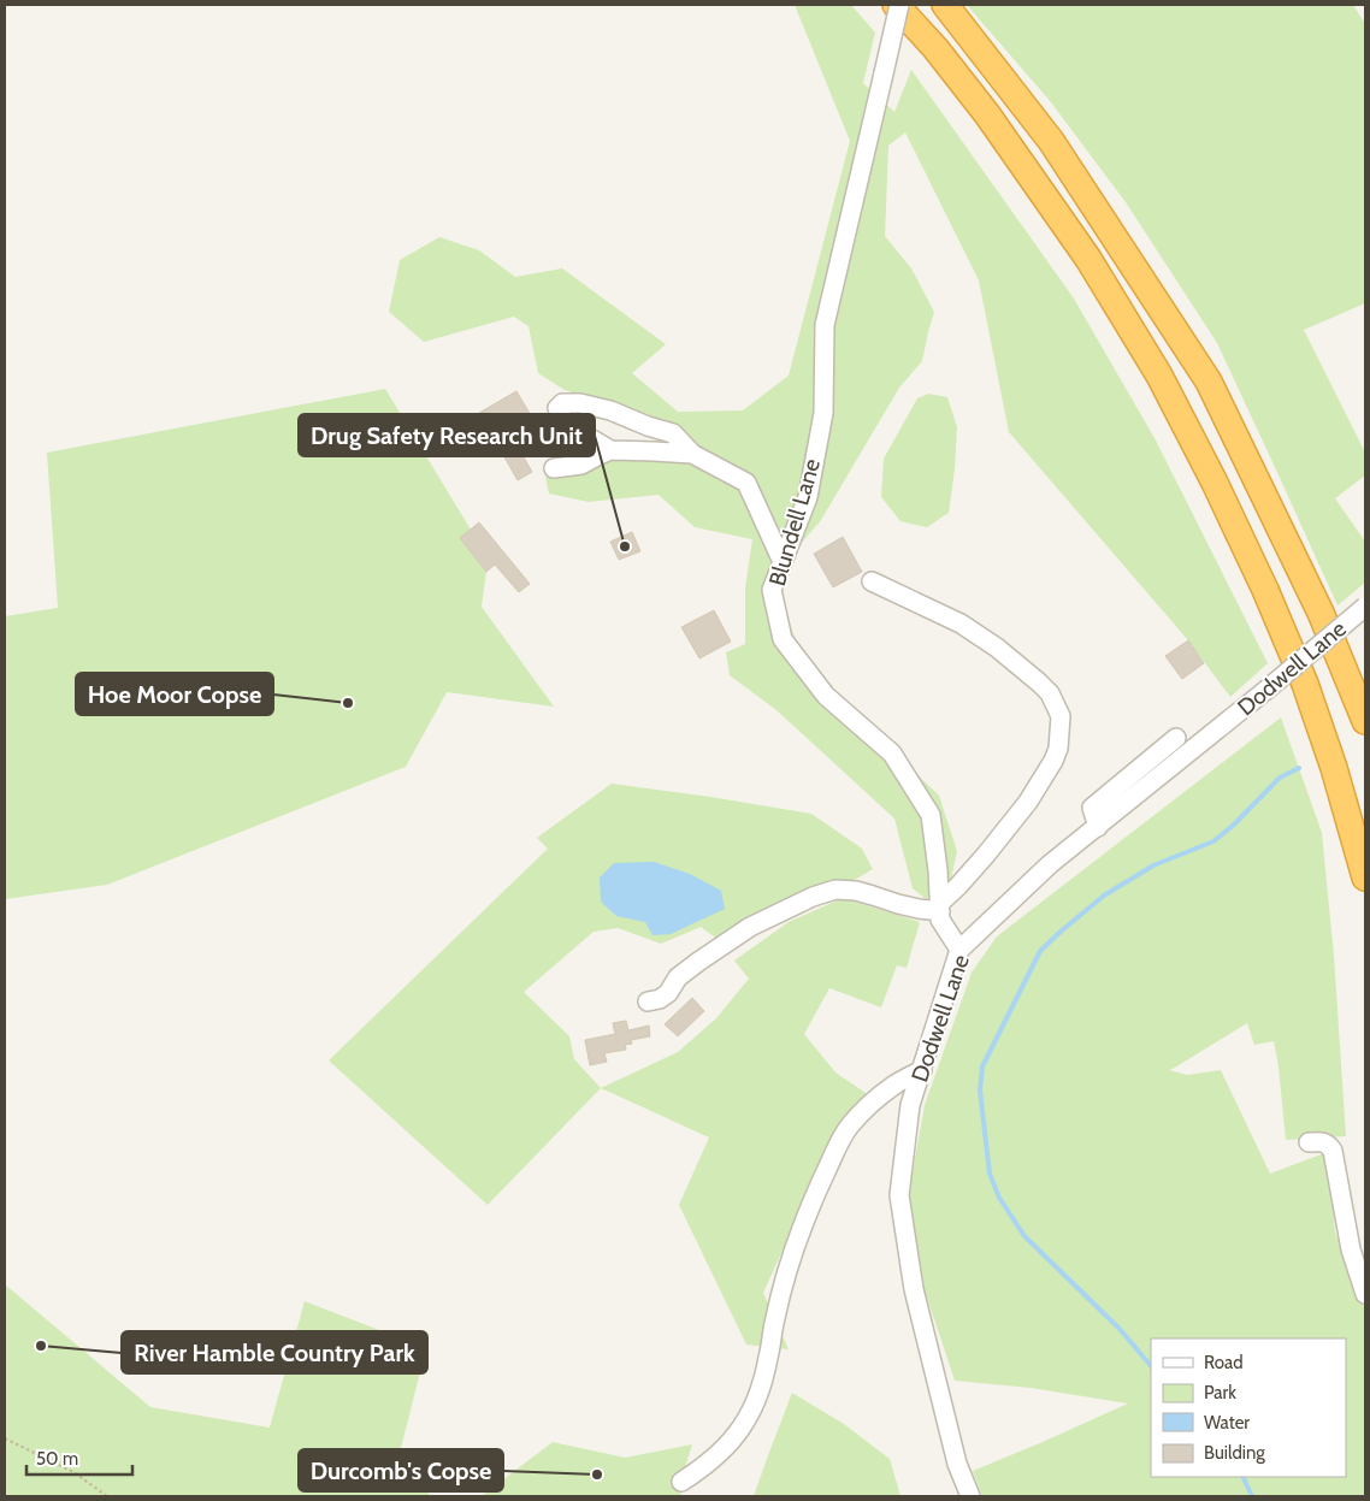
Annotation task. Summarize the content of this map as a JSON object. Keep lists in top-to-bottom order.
{
  "streets": {
    "street": ["Blundell Lane", "Dodwell Lane"]
  },
  "crossings": [
    ["Blundell Lane", "Dodwell Lane"]
  ],
  "places": [
    "Drug Safety Research Unit",
    "Hoe Moor Copse",
    "River Hamble Country Park",
    "Durcomb's Copse"
  ],
  "legend": [
    "Road",
    "Park",
    "Water",
    "Building"
  ],
  "scale_bar": "50 m"
}
